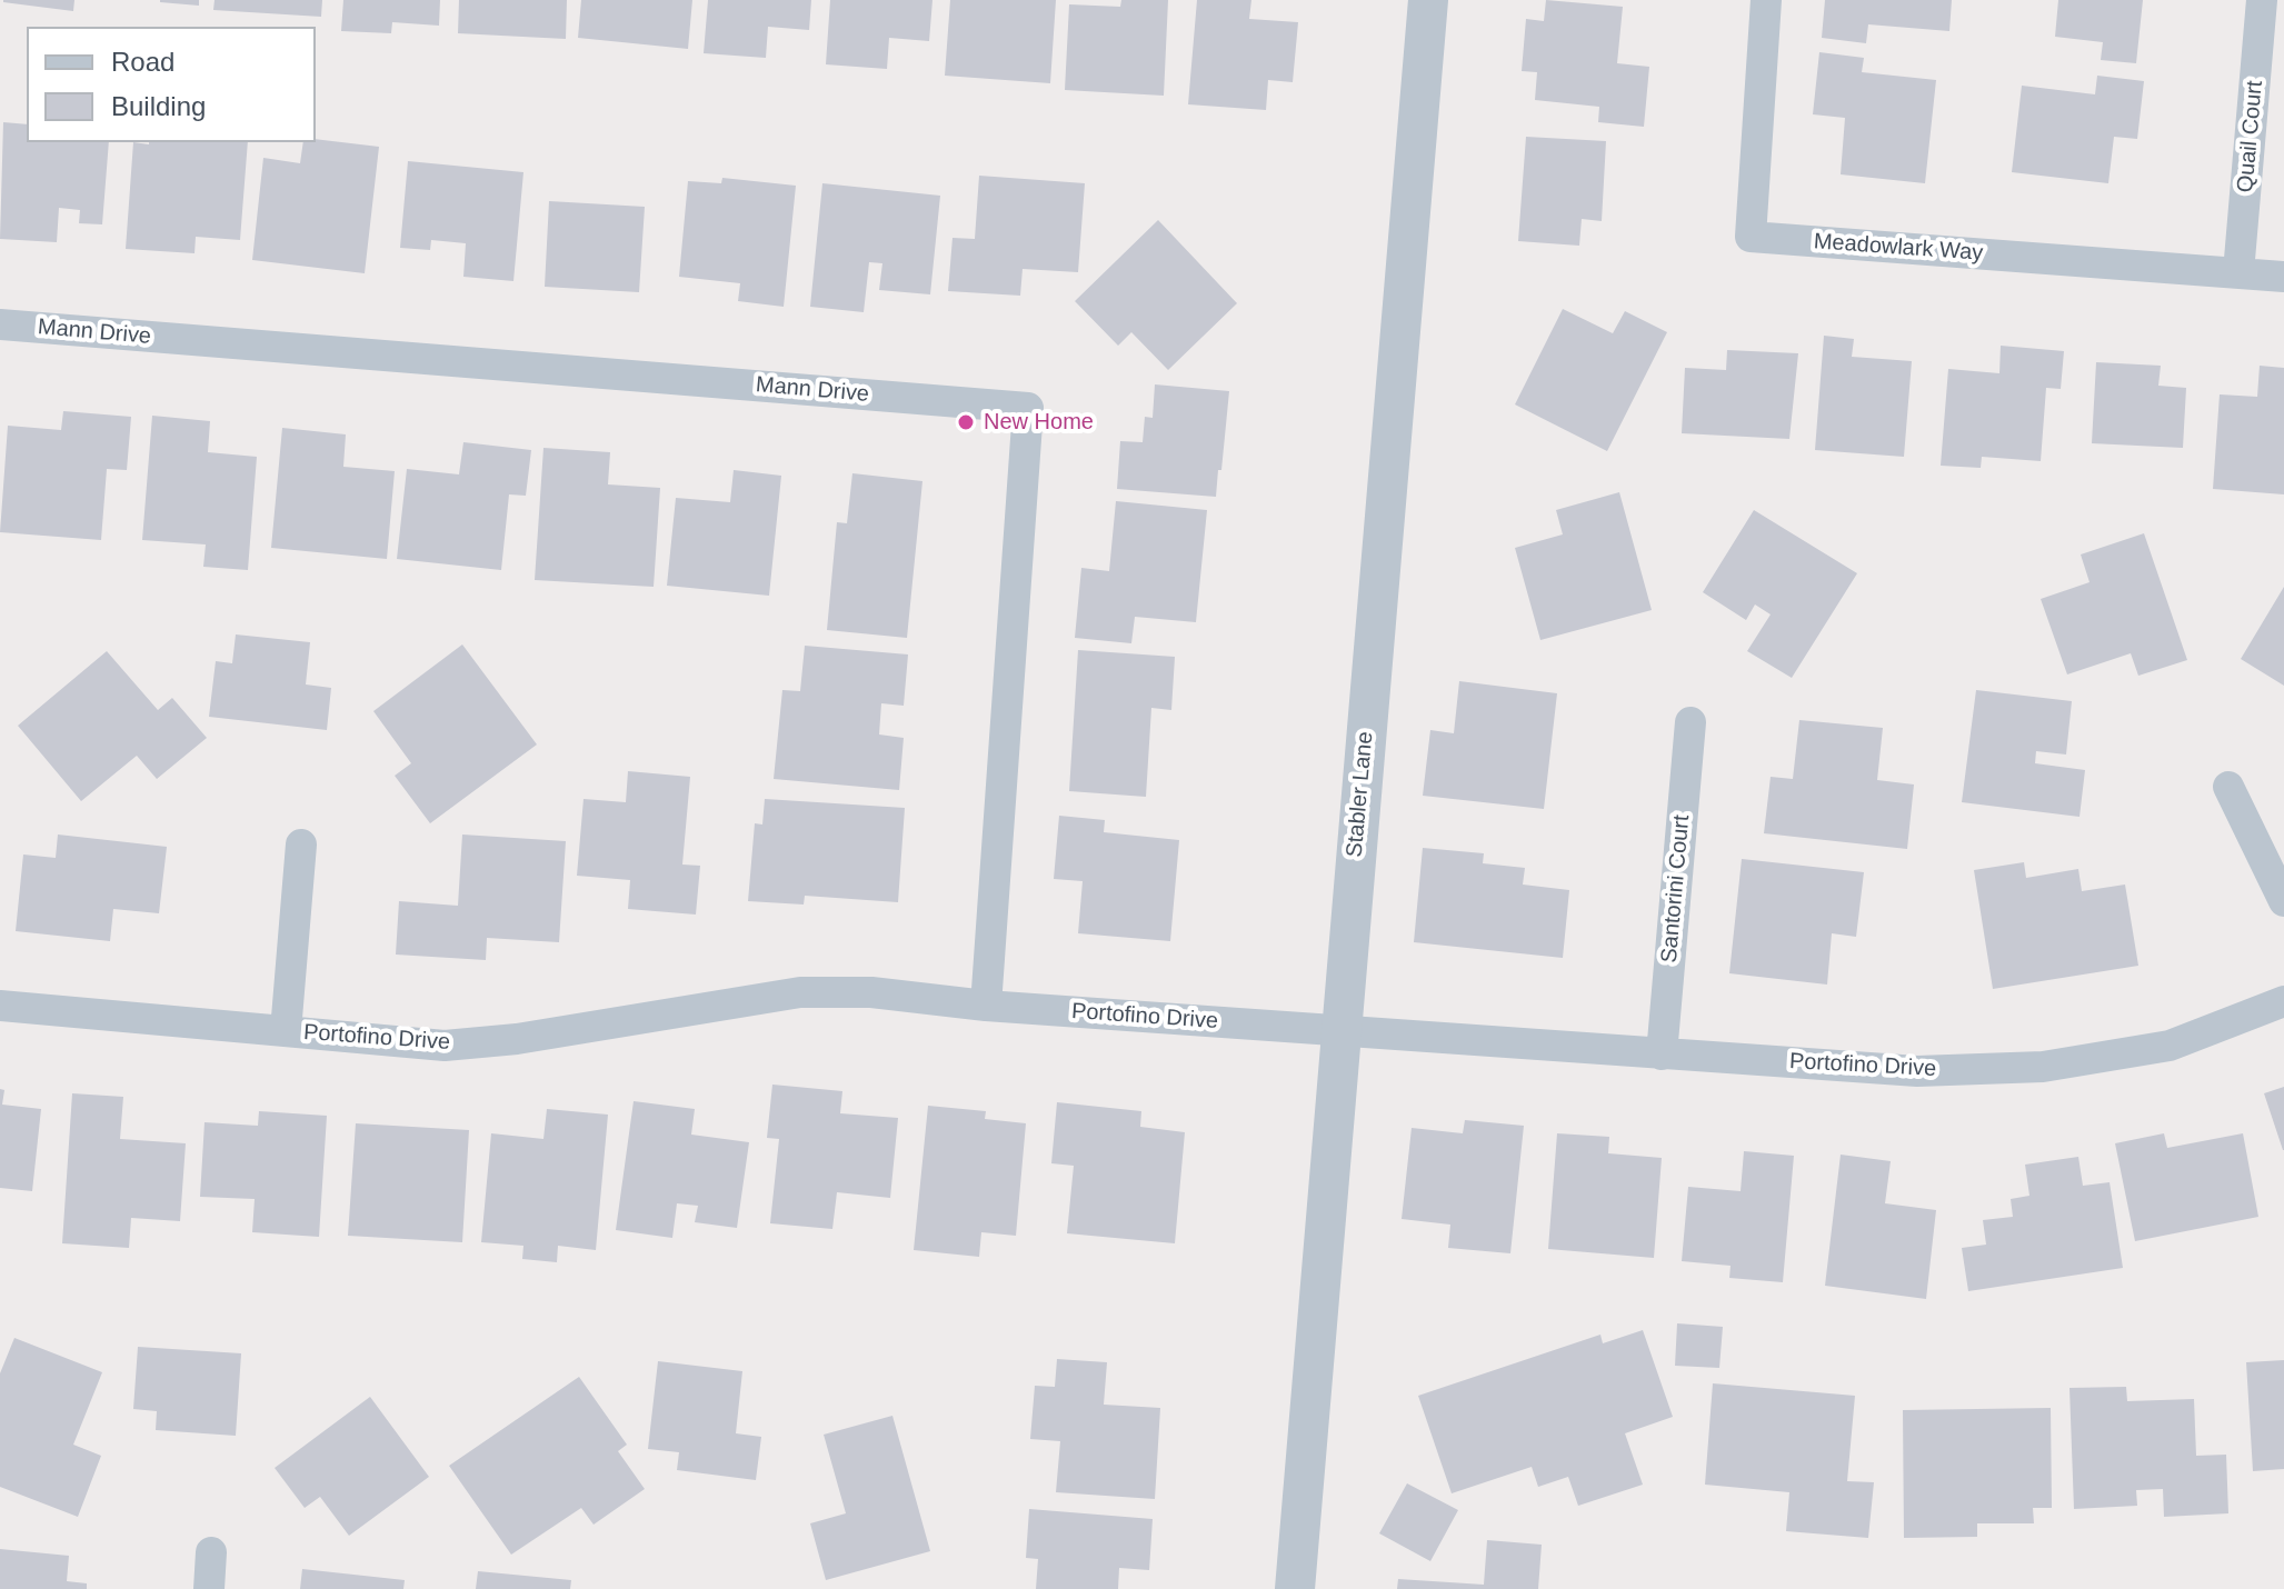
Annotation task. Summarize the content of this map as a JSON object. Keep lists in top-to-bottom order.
{
  "streets": {
    "street": [
      "Quail Court",
      "Meadowlark Way",
      "Mann Drive",
      "Stabler Lane",
      "Santorini Court",
      "Portofino Drive"
    ]
  },
  "crossings": [
    ["Quail Court", "Meadowlark Way"],
    ["Mann Drive", "Portofino Drive"],
    ["Stabler Lane", "Portofino Drive"],
    ["Santorini Court", "Portofino Drive"]
  ],
  "places": ["New Home"],
  "legend": ["Road", "Building"]
}
